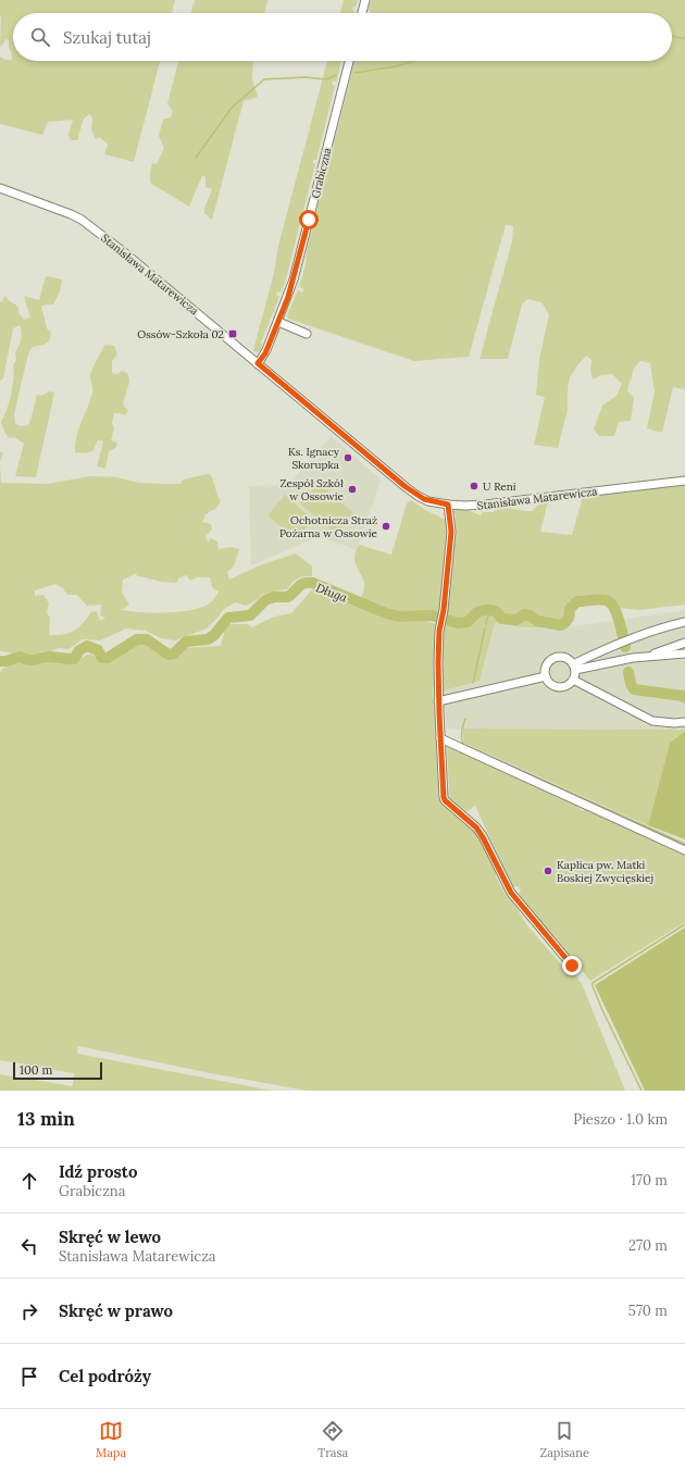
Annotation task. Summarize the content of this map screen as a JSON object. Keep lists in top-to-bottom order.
{
  "streets": {
    "street": ["Grabiczna", "Stanisława Matarewicza"]
  },
  "crossings": [
    ["Grabiczna", "Stanisława Matarewicza"]
  ],
  "water": ["Długa"],
  "places": {
    "transit": ["Ossów-Szkoła 02"],
    "other": [
      "Ks. Ignacy Skorupka",
      "U Reni",
      "Zespół Szkół w Ossowie",
      "Ochotnicza Straż Pożarna w Ossowie",
      "Kaplica pw. Matki Boskiej Zwycięskiej"
    ]
  },
  "scale_bar": "100 m",
  "page": {
    "search": "Szukaj tutaj",
    "scale": "100 m",
    "heading": ["13 min", "Pieszo · 1.0 km"],
    "list": [
      ["Idź prosto", "Grabiczna", "170 m"],
      ["Skręć w lewo", "Stanisława Matarewicza", "270 m"],
      ["Skręć w prawo", "570 m"],
      "Cel podróży"
    ],
    "nav": ["Mapa", "Trasa", "Zapisane"]
  }
}
